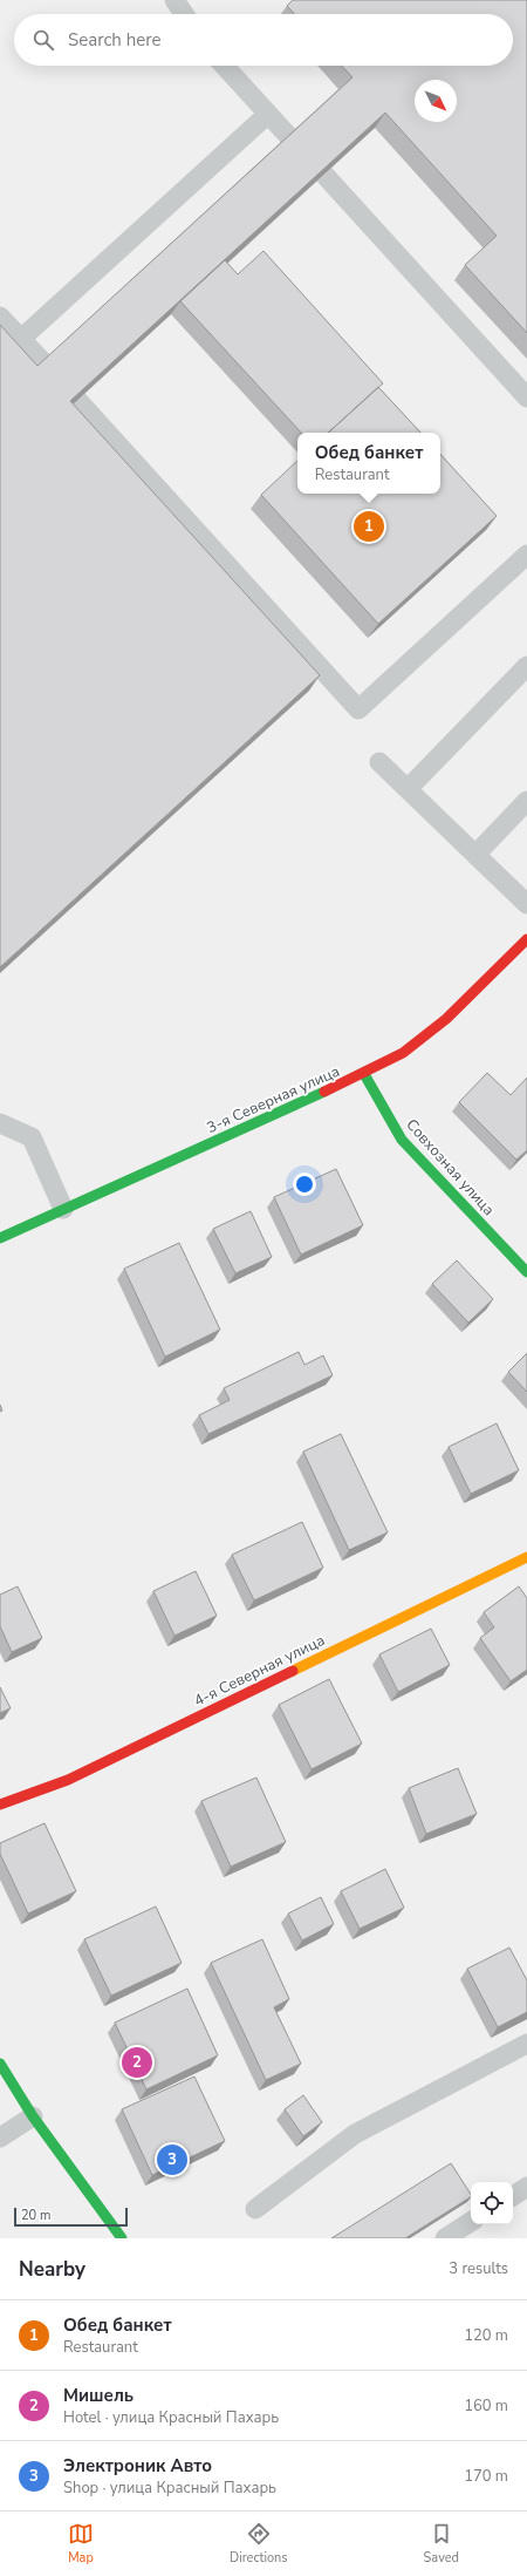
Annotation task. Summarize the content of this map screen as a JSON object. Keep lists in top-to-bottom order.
{
  "streets": {
    "main road": ["3-я Северная улица", "Совхозная улица", "4-я Северная улица"]
  },
  "crossings": [
    ["3-я Северная улица", "Совхозная улица"]
  ],
  "scale_bar": "20 m",
  "north": "bottom right",
  "page": {
    "search": "Search here",
    "popup": ["Обед банкет", "Restaurant"],
    "pins": ["1", "2", "3"],
    "scale": "20 m",
    "heading": ["Nearby", "3 results"],
    "list": [
      {
        "mark": "1",
        "name": "Обед банкет",
        "note": "Restaurant",
        "value": "120 m"
      },
      {
        "mark": "2",
        "name": "Мишель",
        "note": "Hotel · улица Красный Пахарь",
        "value": "160 m"
      },
      {
        "mark": "3",
        "name": "Электроник Авто",
        "note": "Shop · улица Красный Пахарь",
        "value": "170 m"
      }
    ],
    "nav": ["Map", "Directions", "Saved"]
  }
}
